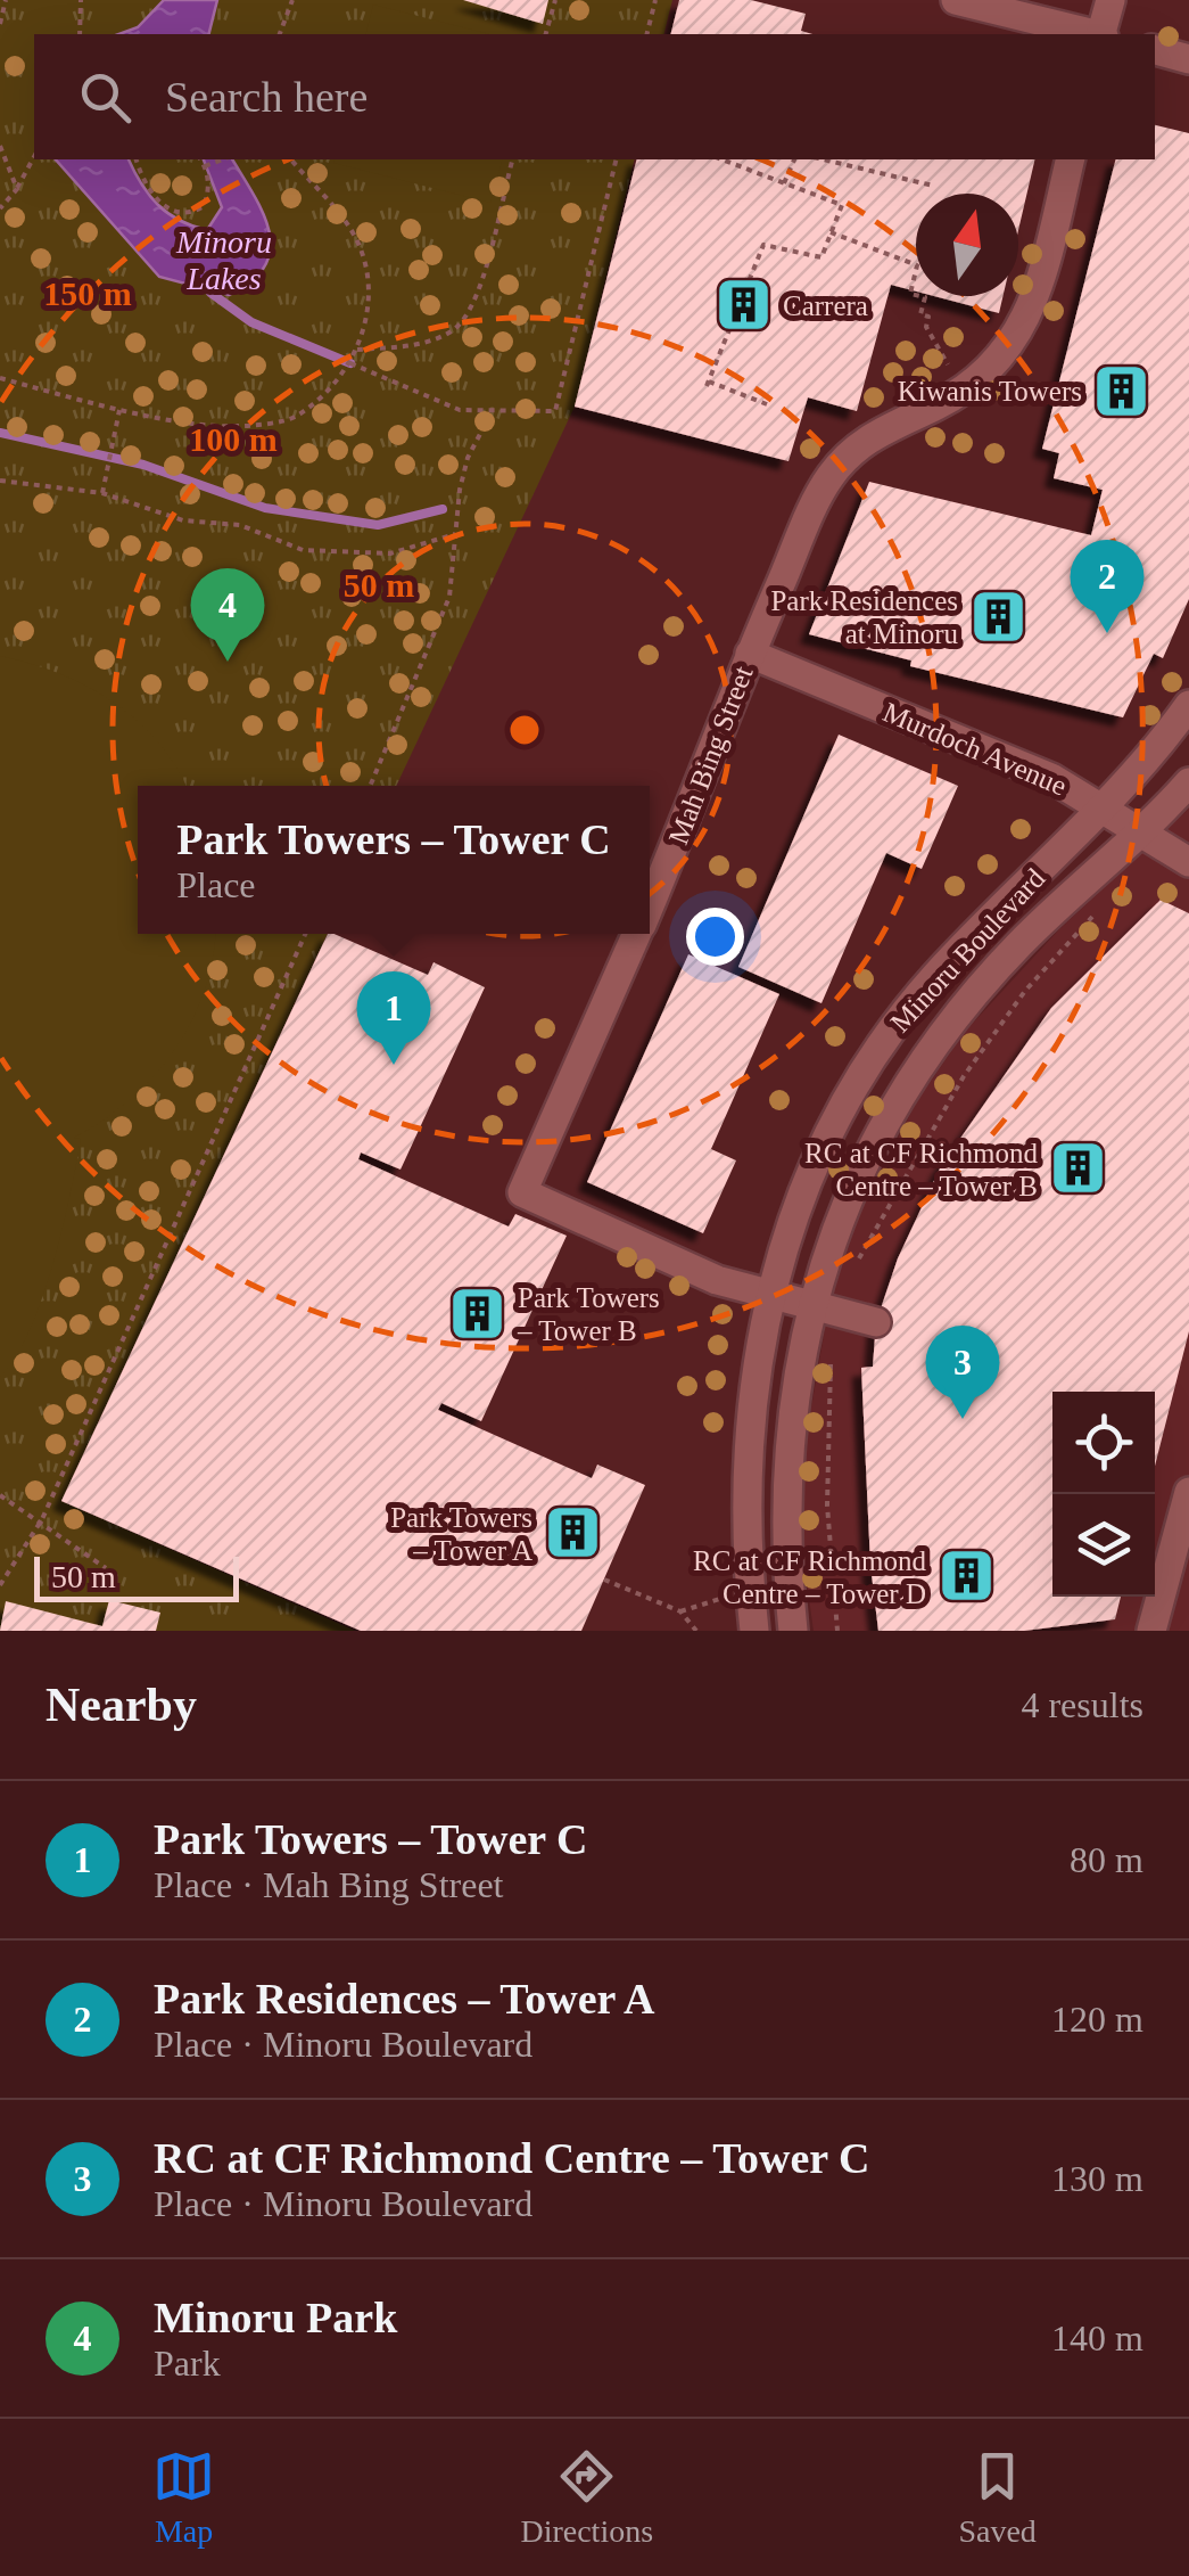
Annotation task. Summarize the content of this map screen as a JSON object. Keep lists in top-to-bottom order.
{
  "streets": {
    "street": ["Murdoch Avenue", "Mah Bing Street", "Minoru Boulevard"]
  },
  "crossings": [
    ["Murdoch Avenue", "Mah Bing Street"],
    ["Murdoch Avenue", "Minoru Boulevard"],
    ["Mah Bing Street", "Minoru Boulevard"]
  ],
  "water": ["Minoru Lakes"],
  "places": {
    "building": [
      "Carrera",
      "Kiwanis Towers",
      "Park Residences at Minoru",
      "RC at CF Richmond Centre – Tower B",
      "Park Towers – Tower B",
      "Park Towers – Tower A",
      "RC at CF Richmond Centre – Tower D"
    ]
  },
  "scale_bar": "50 m",
  "north": "top",
  "page": {
    "search": "Search here",
    "pins": [
      "2",
      "4",
      "1",
      "3"
    ],
    "popup": ["Park Towers – Tower C", "Place"],
    "scale": "50 m",
    "heading": ["Nearby", "4 results"],
    "list": [
      {
        "mark": "1",
        "name": "Park Towers – Tower C",
        "note": "Place · Mah Bing Street",
        "value": "80 m"
      },
      {
        "mark": "2",
        "name": "Park Residences – Tower A",
        "note": "Place · Minoru Boulevard",
        "value": "120 m"
      },
      {
        "mark": "3",
        "name": "RC at CF Richmond Centre – Tower C",
        "note": "Place · Minoru Boulevard",
        "value": "130 m"
      },
      {
        "mark": "4",
        "name": "Minoru Park",
        "note": "Park",
        "value": "140 m"
      }
    ],
    "nav": ["Map", "Directions", "Saved"]
  },
  "rings": ["150 m", "100 m", "50 m"]
}
